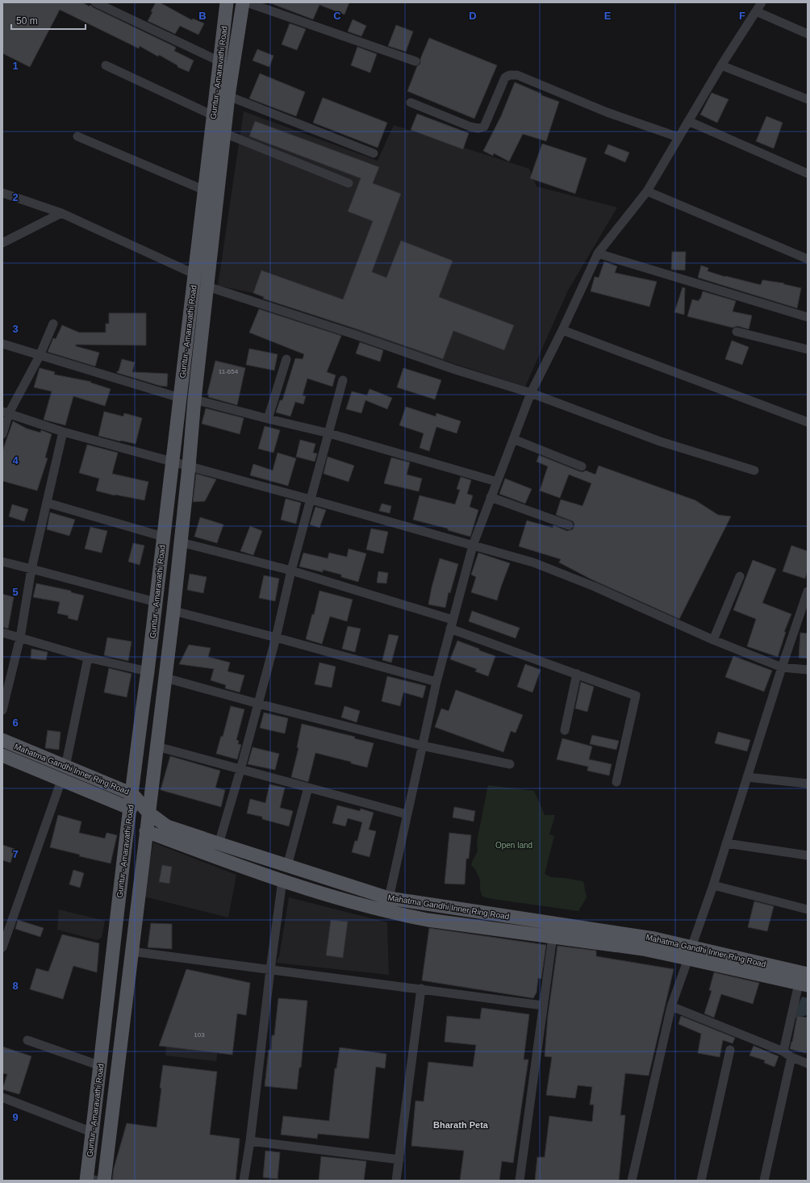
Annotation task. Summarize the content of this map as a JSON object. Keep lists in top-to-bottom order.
{
  "streets": {
    "main road": ["Guntur - Amaravathi Road", "Mahatma Gandhi Inner Ring Road"]
  },
  "crossings": [
    ["Guntur - Amaravathi Road", "Mahatma Gandhi Inner Ring Road"]
  ],
  "districts": ["Bharath Peta"],
  "parks": ["Open land"],
  "house_numbers": ["11-654", "103"],
  "scale_bar": "50 m",
  "grid": {
    "columns": [
      "B",
      "C",
      "D",
      "E",
      "F"
    ],
    "rows": [
      "1",
      "2",
      "3",
      "4",
      "5",
      "6",
      "7",
      "8",
      "9"
    ]
  }
}
